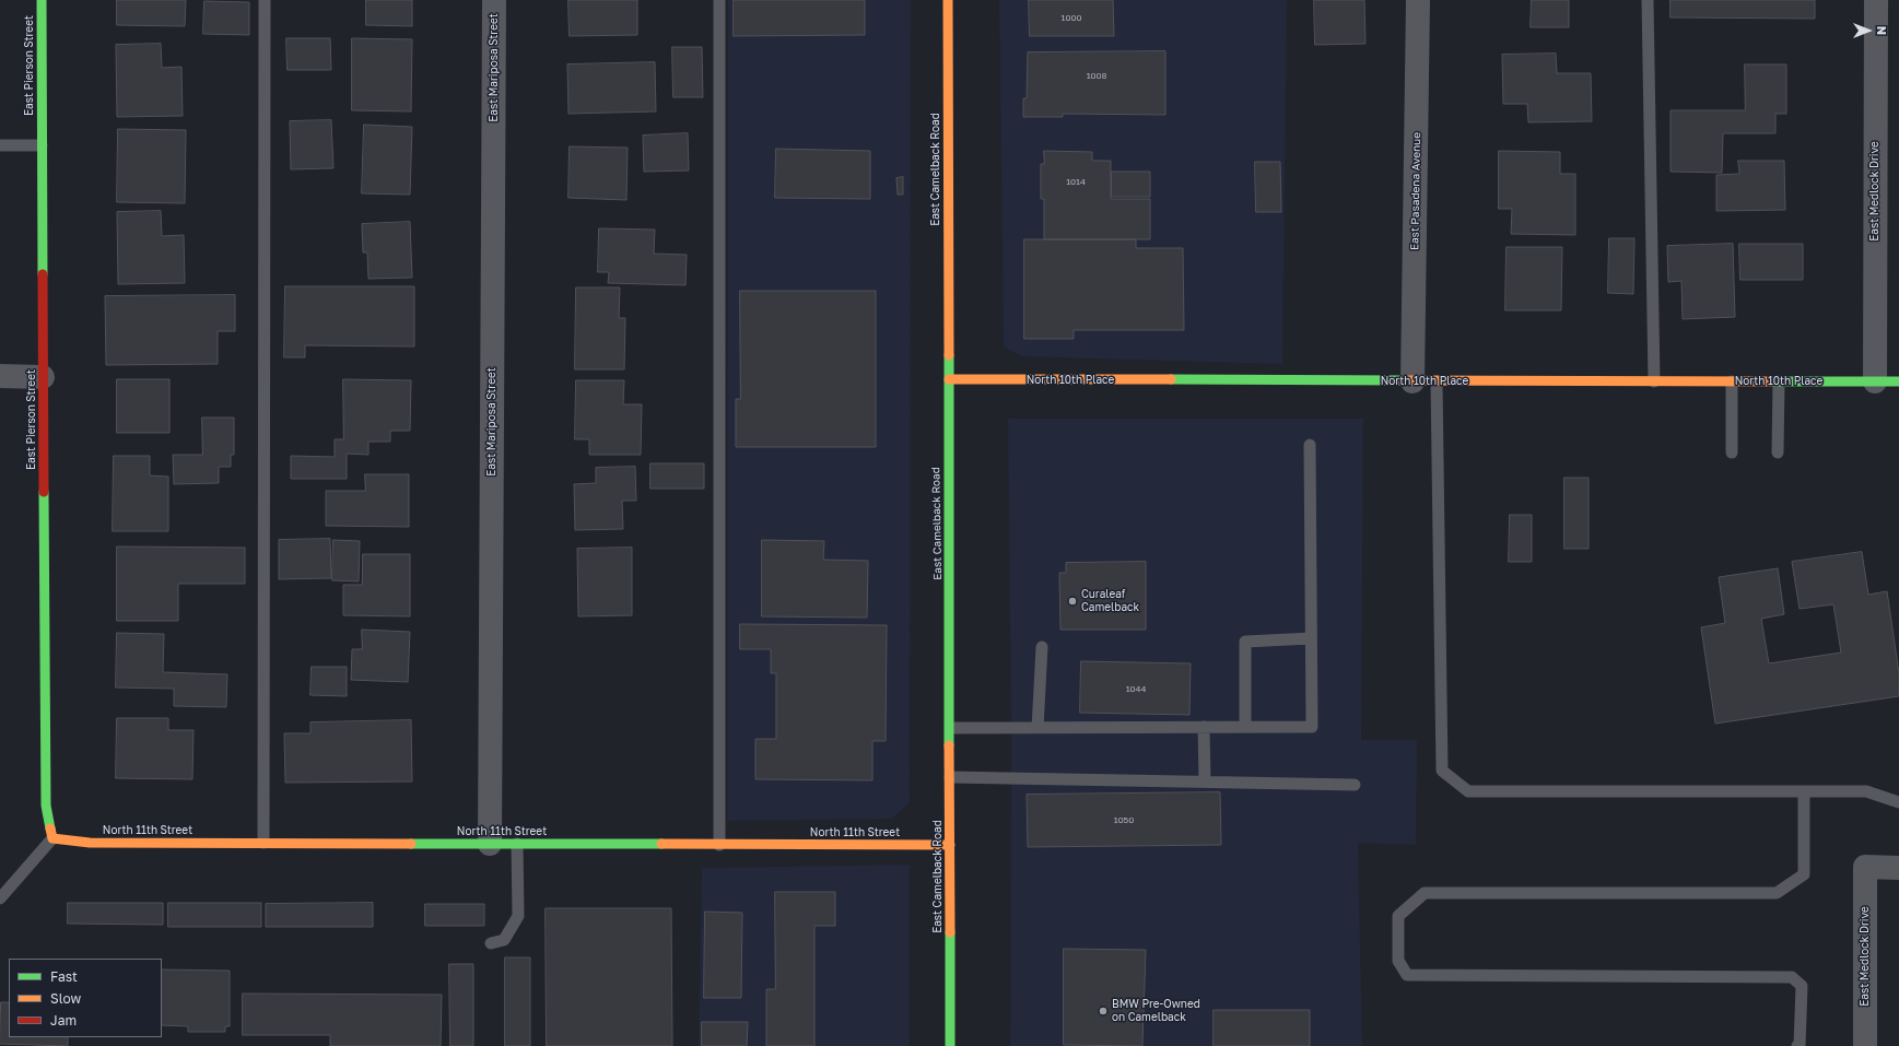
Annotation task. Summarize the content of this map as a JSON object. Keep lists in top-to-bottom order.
{
  "streets": {
    "street": [
      "East Pierson Street",
      "East Mariposa Street",
      "East Camelback Road",
      "East Pasadena Avenue",
      "East Medlock Drive",
      "North 10th Place",
      "North 11th Street"
    ]
  },
  "crossings": [
    ["East Pierson Street", "North 11th Street"],
    ["East Mariposa Street", "North 11th Street"],
    ["East Camelback Road", "North 10th Place"],
    ["East Camelback Road", "North 11th Street"],
    ["East Pasadena Avenue", "North 10th Place"],
    ["East Medlock Drive", "North 10th Place"]
  ],
  "places": ["Curaleaf Camelback", "BMW Pre-Owned on Camelback"],
  "house_numbers": [
    "1000",
    "1008",
    "1014",
    "1044",
    "1050"
  ],
  "legend": ["Fast", "Slow", "Jam"],
  "north": "right"
}
